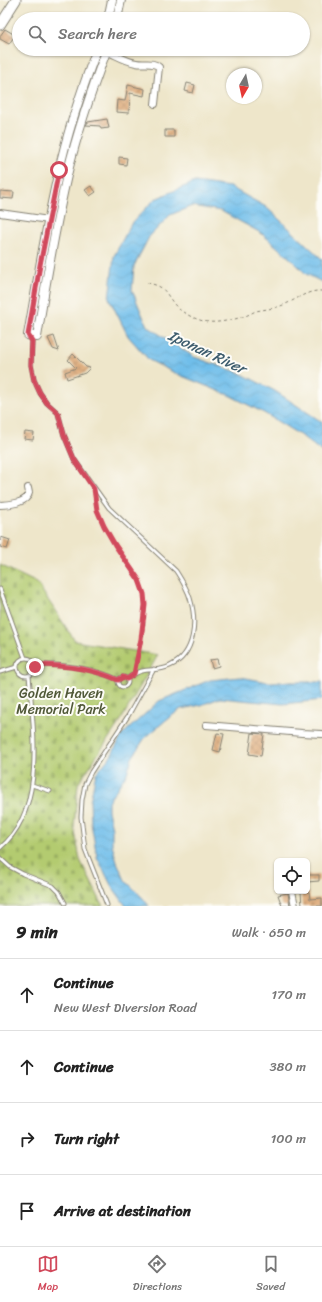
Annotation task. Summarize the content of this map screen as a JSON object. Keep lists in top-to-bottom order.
{
  "water": ["Iponan River"],
  "parks": ["Golden Haven Memorial Park"],
  "north": "bottom",
  "page": {
    "search": "Search here",
    "heading": ["9 min", "Walk · 650 m"],
    "list": [
      ["Continue", "New West Diversion Road", "170 m"],
      ["Continue", "380 m"],
      ["Turn right", "100 m"],
      "Arrive at destination"
    ],
    "nav": ["Map", "Directions", "Saved"]
  }
}
